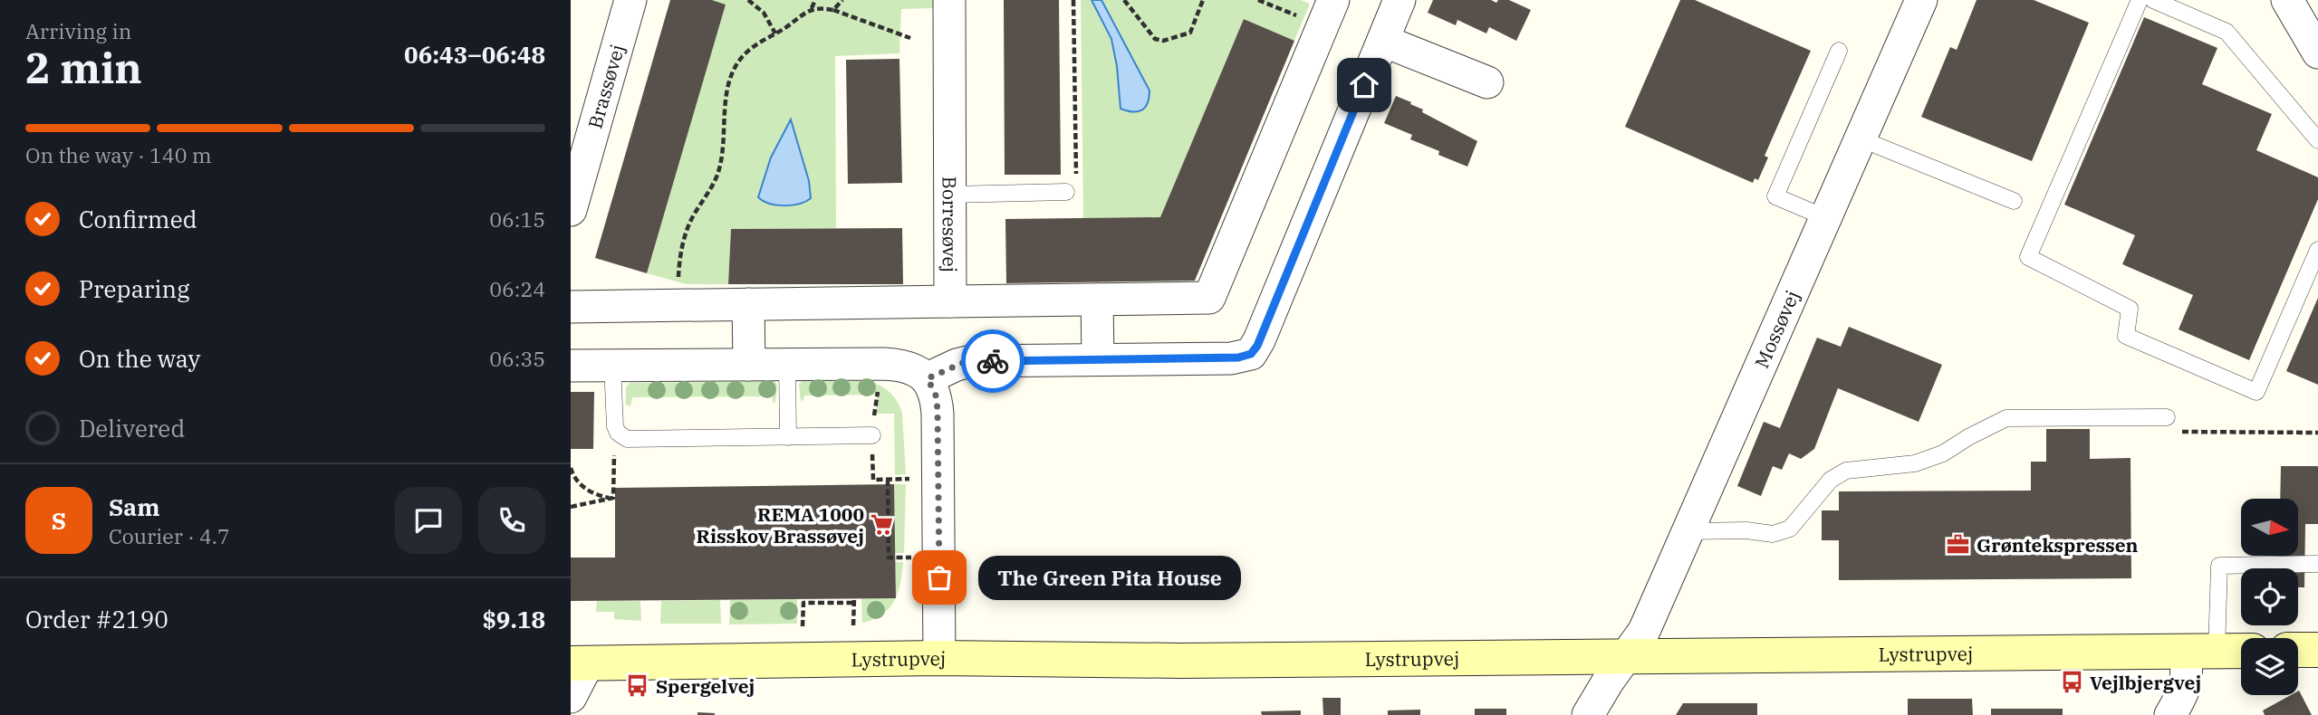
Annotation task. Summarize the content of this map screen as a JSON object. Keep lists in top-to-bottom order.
{
  "streets": {
    "street": [
      "Brassøvej",
      "Borresøvej",
      "Mossøvej",
      "Lystrupvej"
    ]
  },
  "crossings": [
    ["Mossøvej", "Lystrupvej"]
  ],
  "places": {
    "supermarket": ["REMA 1000 Risskov Brassøvej"],
    "office": ["Grøntekspressen"],
    "other": ["The Green Pita House"],
    "bus stop": ["Vejlbjergvej", "Spergelvej"]
  },
  "north": "right",
  "page": {
    "heading": ["2 min", "Arriving in", "06:43–06:48"],
    "panel": [
      "Sam",
      "Courier · 4.7",
      "Order #2190",
      "$9.18"
    ],
    "bar": "On the way · 140 m",
    "list": [
      ["Confirmed", "06:15"],
      ["Preparing", "06:24"],
      ["On the way", "06:35"],
      "Delivered"
    ],
    "round": "S",
    "bubble": "The Green Pita House"
  }
}
